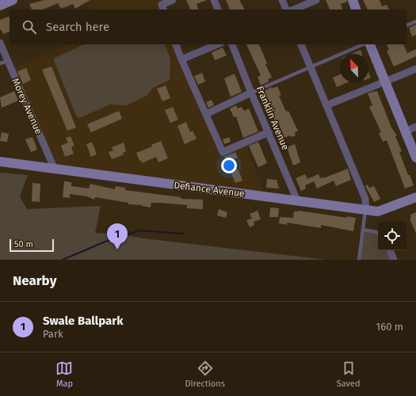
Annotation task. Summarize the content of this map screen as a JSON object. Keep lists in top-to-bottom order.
{
  "streets": {
    "street": ["Morey Avenue", "Franklin Avenue", "Defiance Avenue"]
  },
  "crossings": [
    ["Morey Avenue", "Defiance Avenue"],
    ["Franklin Avenue", "Defiance Avenue"]
  ],
  "scale_bar": "50 m",
  "north": "top left",
  "page": {
    "search": "Search here",
    "pins": "1",
    "scale": "50 m",
    "heading": "Nearby",
    "list": [
      {
        "mark": "1",
        "name": "Swale Ballpark",
        "note": "Park",
        "value": "160 m"
      }
    ],
    "nav": ["Map", "Directions", "Saved"]
  }
}
